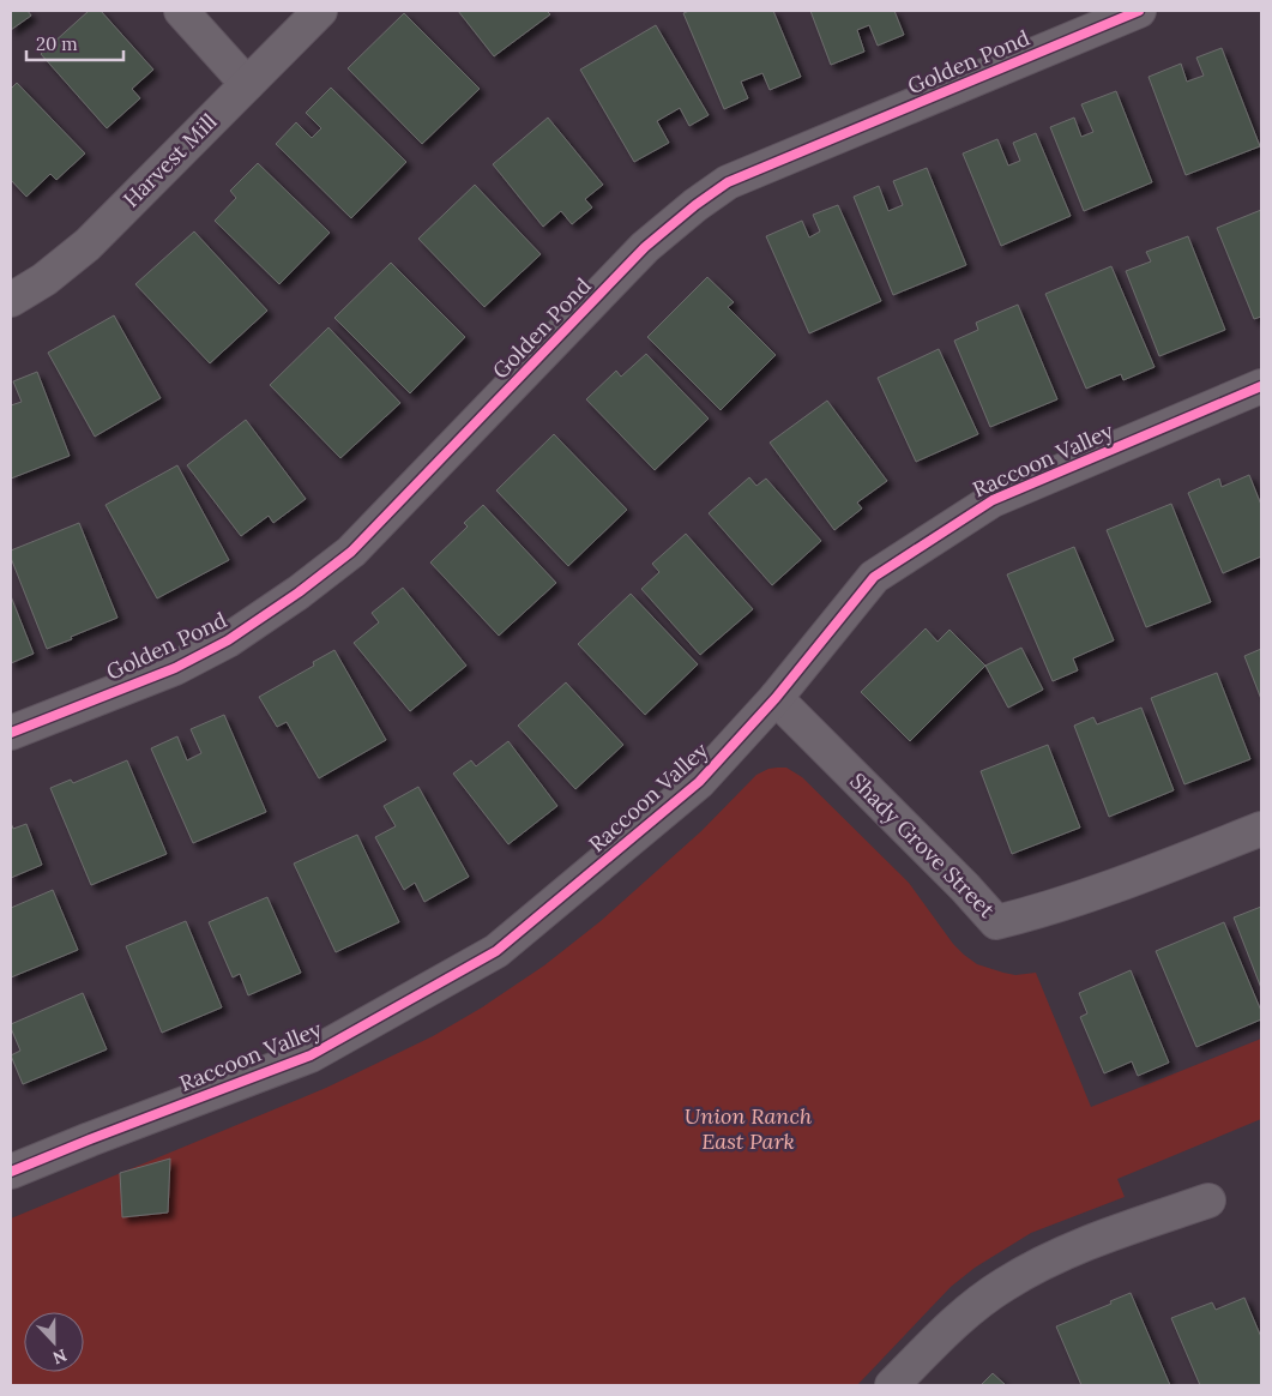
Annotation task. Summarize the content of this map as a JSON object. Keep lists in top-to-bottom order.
{
  "streets": {
    "street": [
      "Golden Pond",
      "Harvest Mill",
      "Raccoon Valley",
      "Shady Grove Street"
    ]
  },
  "crossings": [
    ["Raccoon Valley", "Shady Grove Street"]
  ],
  "parks": ["Union Ranch East Park"],
  "scale_bar": "20 m",
  "north": "bottom"
}
